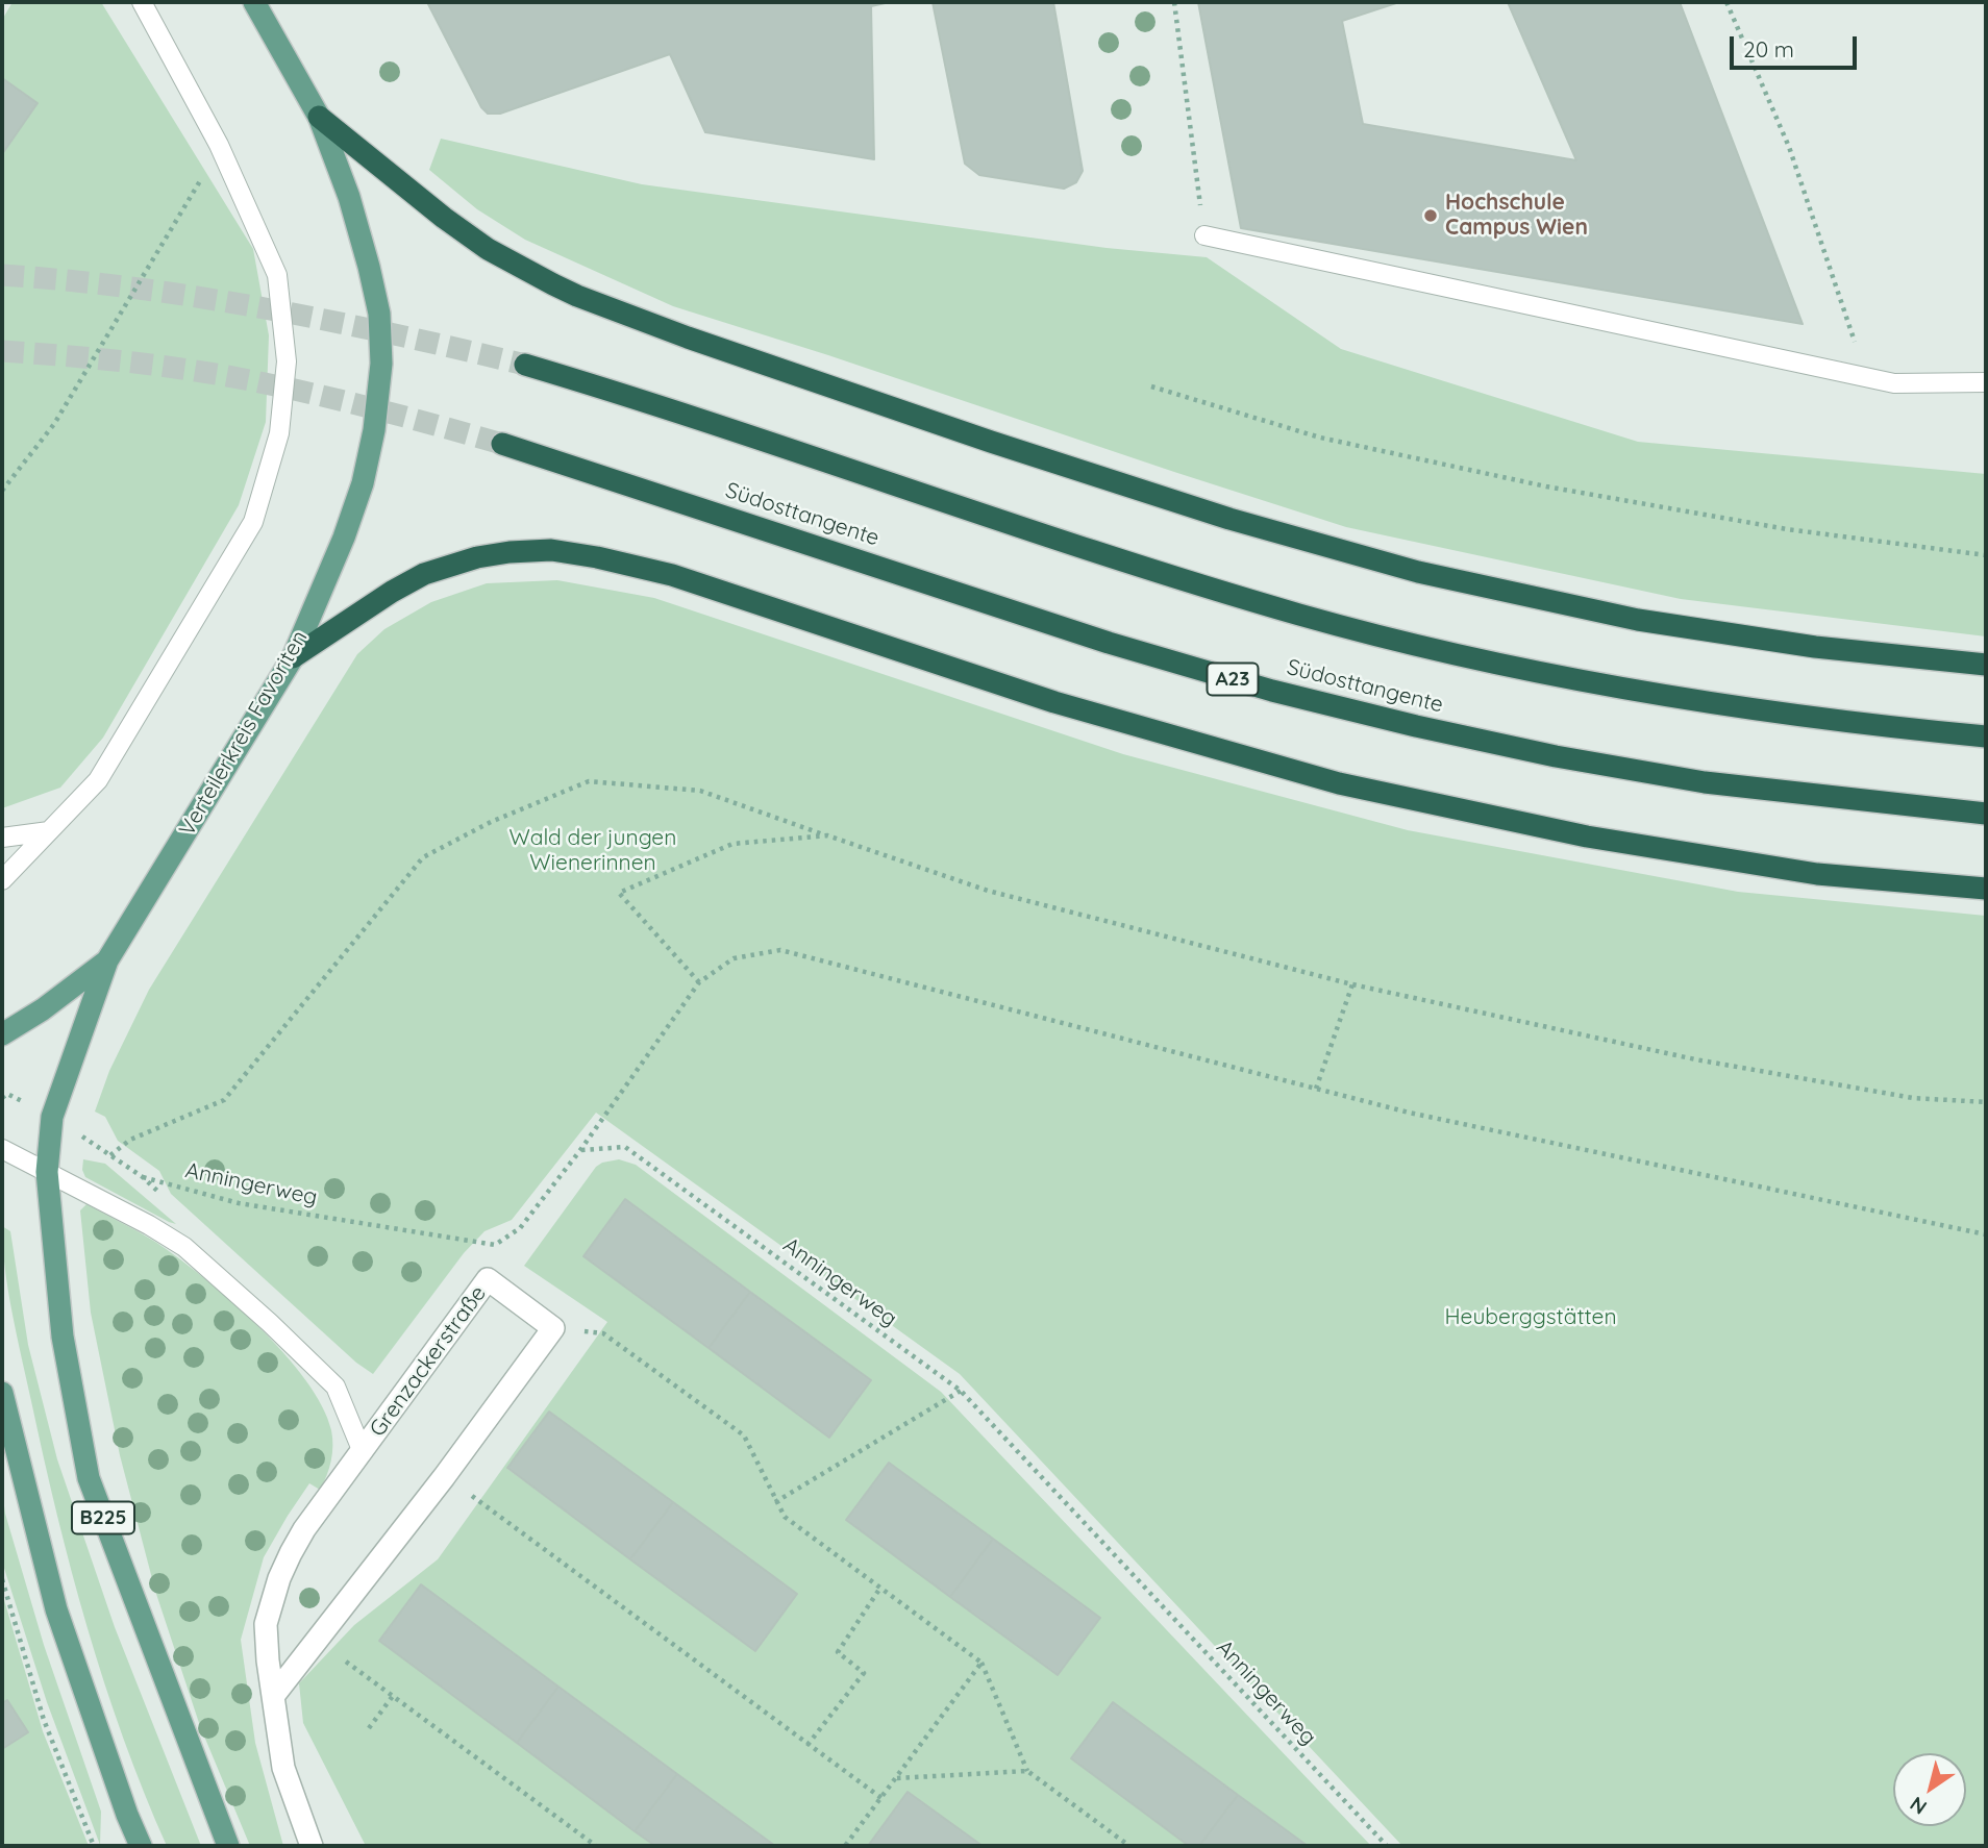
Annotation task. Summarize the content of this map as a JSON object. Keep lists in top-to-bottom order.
{
  "streets": {
    "highway": ["Südosttangente", "A23"],
    "main road": ["Verteilerkreis Favoriten", "B225"],
    "street": ["Grenzackerstraße"],
    "path": ["Anningerweg"]
  },
  "crossings": [
    ["Verteilerkreis Favoriten", "B225"]
  ],
  "parks": ["Wald der jungen Wienerinnen", "Heuberggstätten"],
  "places": ["Hochschule Campus Wien"],
  "scale_bar": "20 m",
  "north": "bottom left"
}
